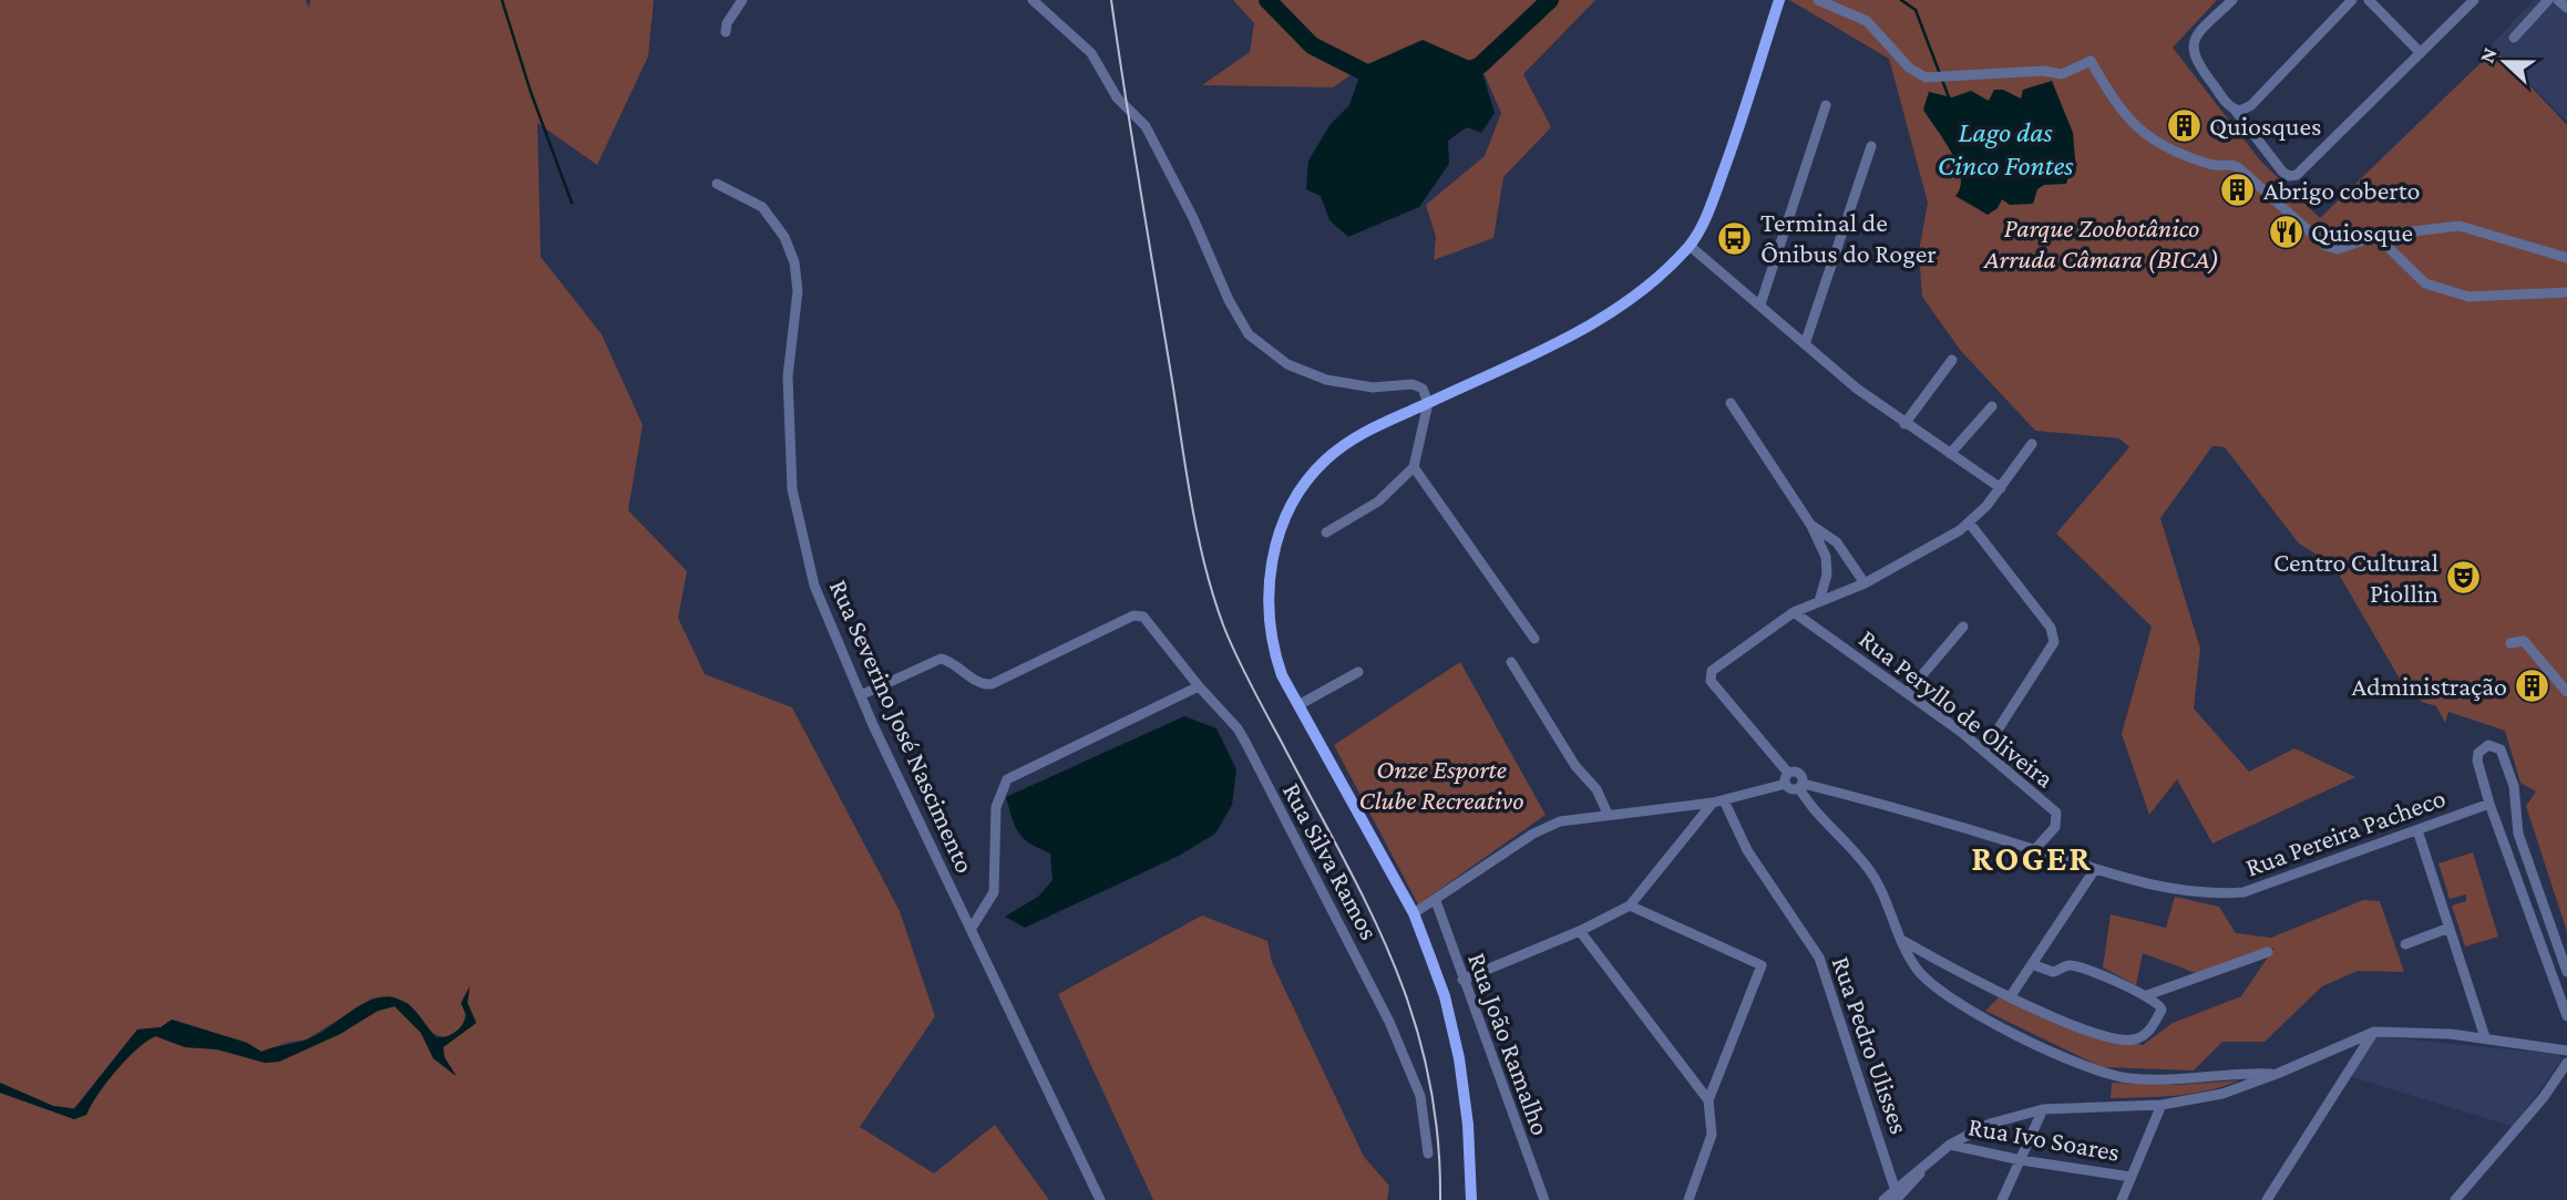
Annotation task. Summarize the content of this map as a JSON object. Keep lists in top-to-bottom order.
{
  "streets": {
    "street": [
      "Rua Peryllo de Oliveira",
      "Rua Severino José Nascimento",
      "Rua Pereira Pacheco",
      "Rua Silva Ramos",
      "Rua João Ramalho",
      "Rua Pedro Ulisses",
      "Rua Ivo Soares"
    ]
  },
  "crossings": [
    ["Rua Peryllo de Oliveira", "Rua Pereira Pacheco"],
    ["Rua Severino José Nascimento", "Rua Silva Ramos"]
  ],
  "districts": ["ROGER"],
  "water": ["Lago das Cinco Fontes"],
  "parks": ["Parque Zoobotânico Arruda Câmara (BICA)", "Onze Esporte Clube Recreativo"],
  "places": {
    "building": ["Quiosques", "Abrigo coberto", "Administração"],
    "restaurant": ["Quiosque"],
    "bus stop": ["Terminal de Ônibus do Roger"],
    "theatre": ["Centro Cultural Piollin"]
  },
  "north": "left"
}
